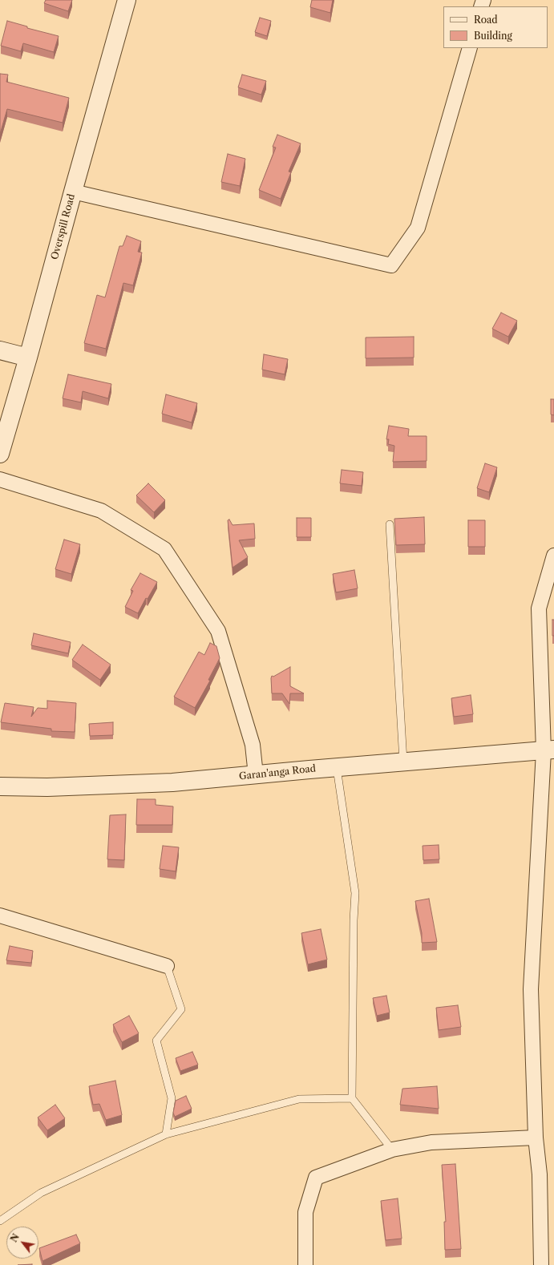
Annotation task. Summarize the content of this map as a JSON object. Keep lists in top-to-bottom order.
{
  "streets": {
    "street": ["Overspill Road", "Garan'anga Road"]
  },
  "legend": ["Road", "Building"],
  "north": "top left"
}
